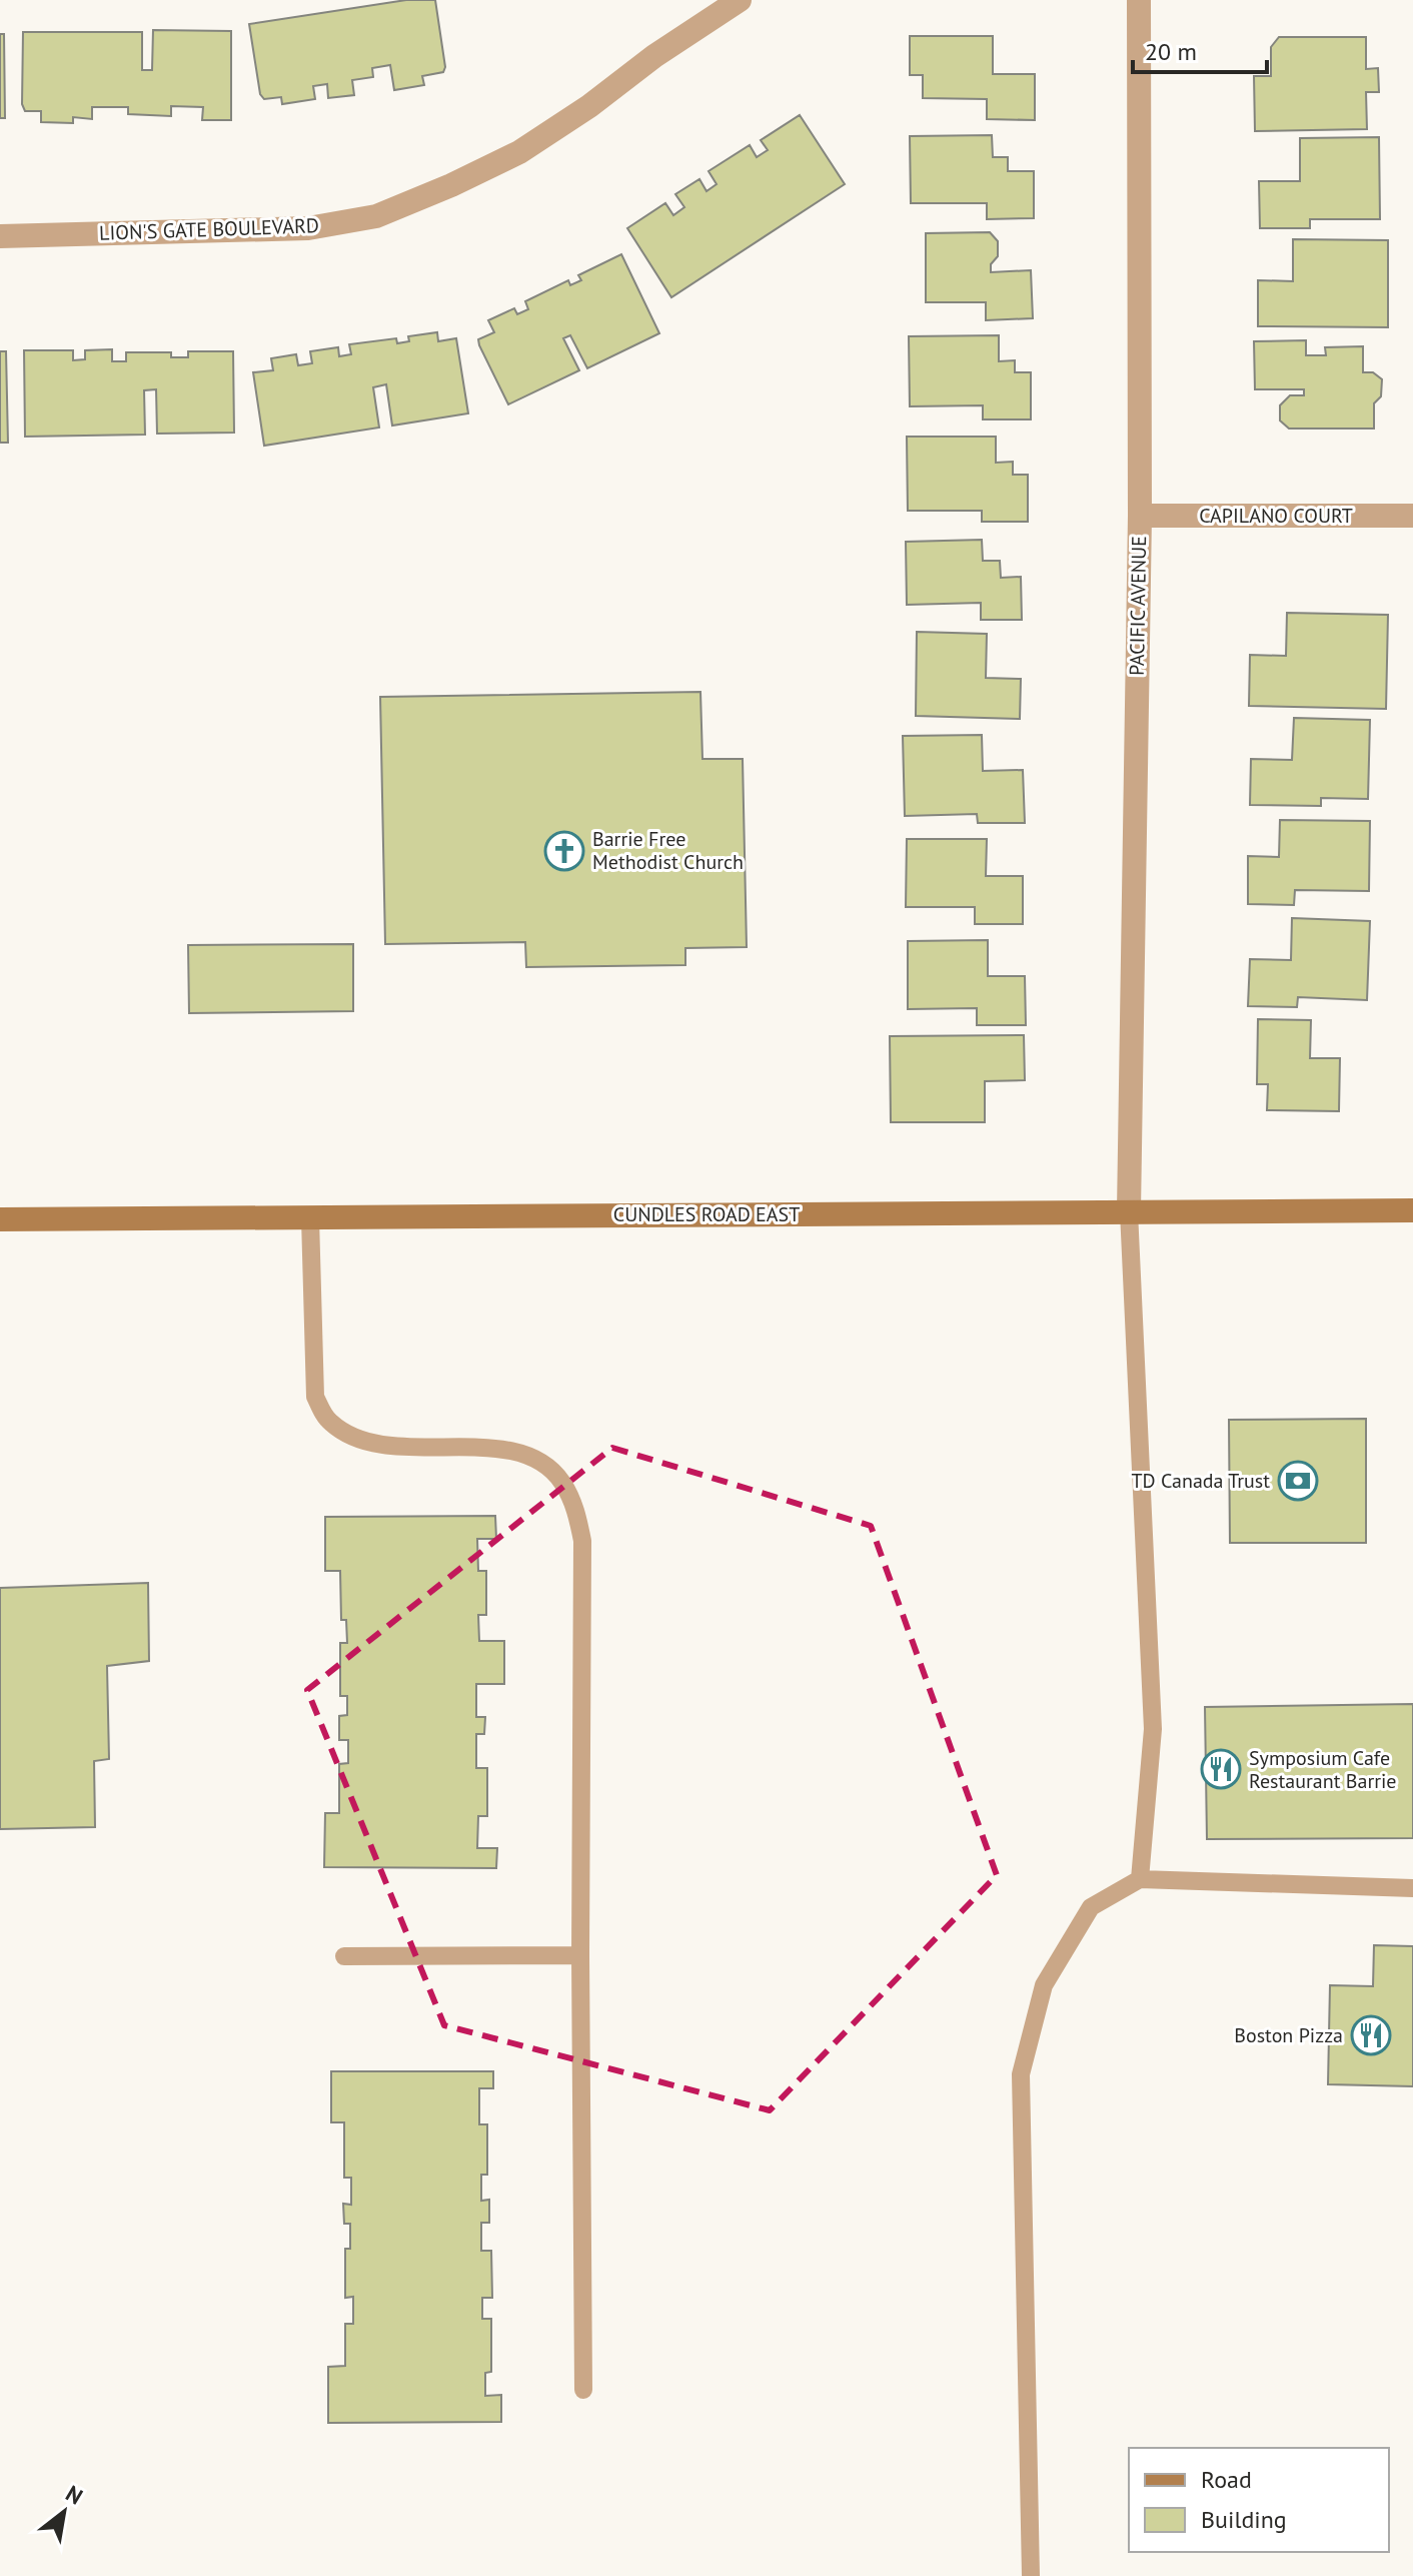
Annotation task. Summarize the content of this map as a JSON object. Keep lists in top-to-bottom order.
{
  "streets": {
    "main road": ["CUNDLES ROAD EAST"],
    "street": ["LION'S GATE BOULEVARD", "CAPILANO COURT", "PACIFIC AVENUE"]
  },
  "crossings": [
    ["CAPILANO COURT", "PACIFIC AVENUE"],
    ["PACIFIC AVENUE", "CUNDLES ROAD EAST"]
  ],
  "places": {
    "church": ["Barrie Free Methodist Church"],
    "bank": ["TD Canada Trust"],
    "restaurant": ["Symposium Cafe Restaurant Barrie", "Boston Pizza"]
  },
  "legend": ["Road", "Building"],
  "scale_bar": "20 m",
  "north": "top right"
}
